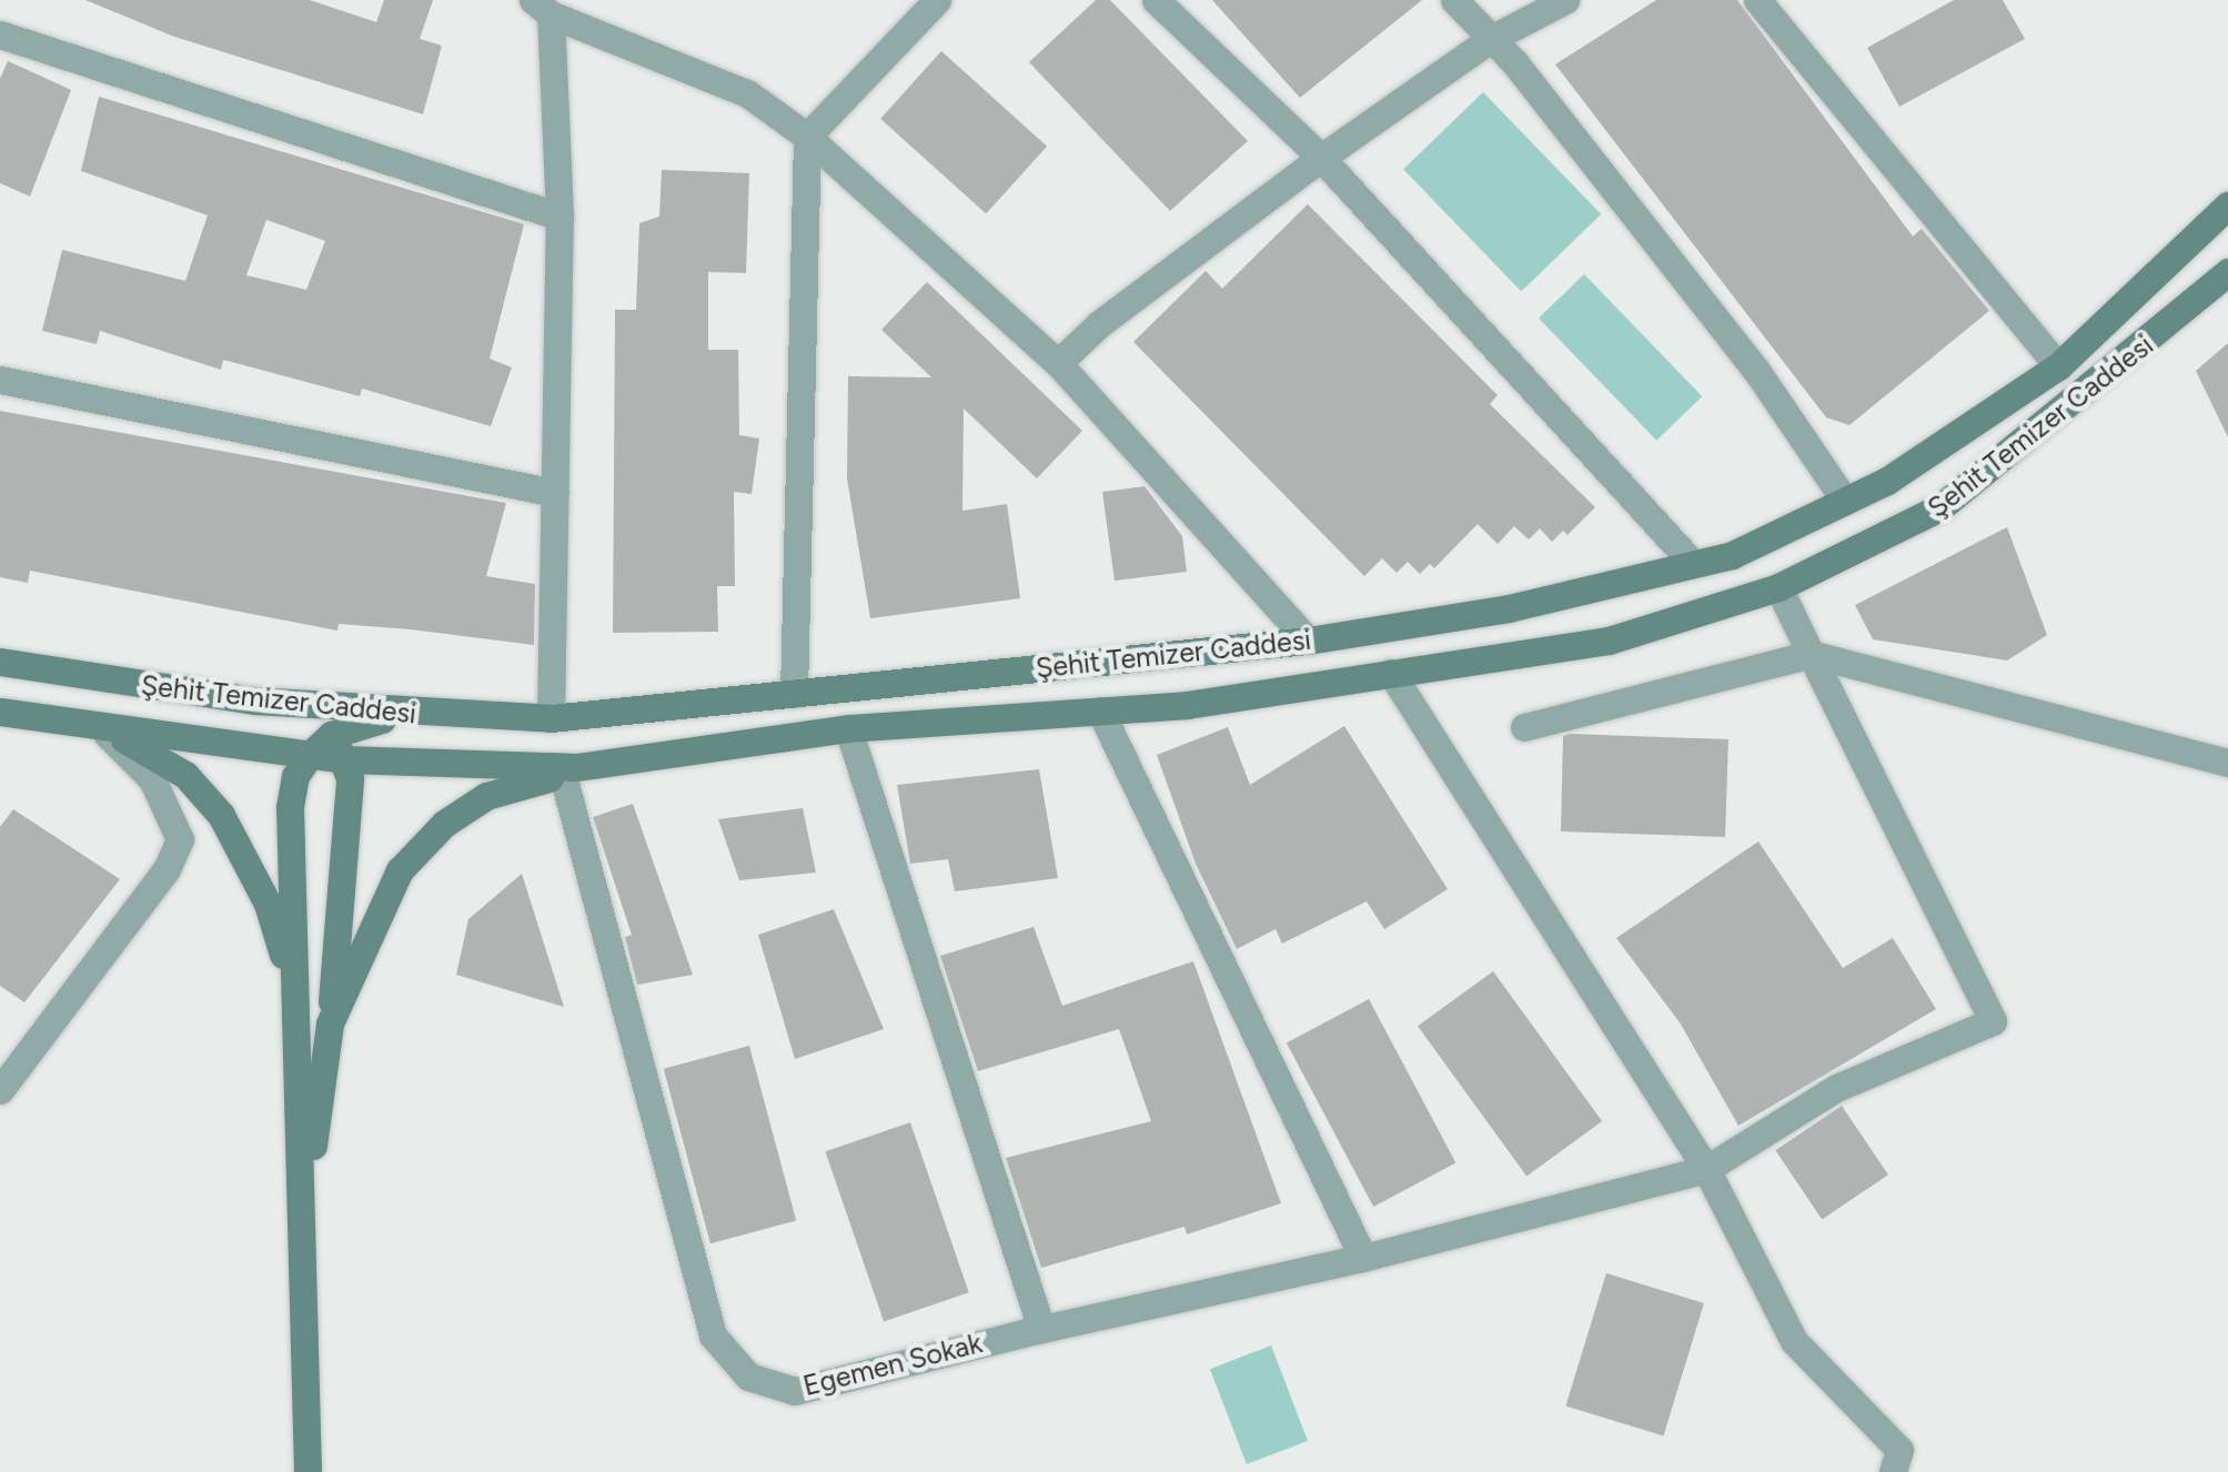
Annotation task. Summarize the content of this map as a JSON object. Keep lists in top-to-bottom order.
{
  "streets": {
    "main road": ["Şehit Temizer Caddesi"],
    "street": ["Egemen Sokak"]
  },
  "crossings": [
    ["Şehit Temizer Caddesi", "Egemen Sokak"]
  ]
}
